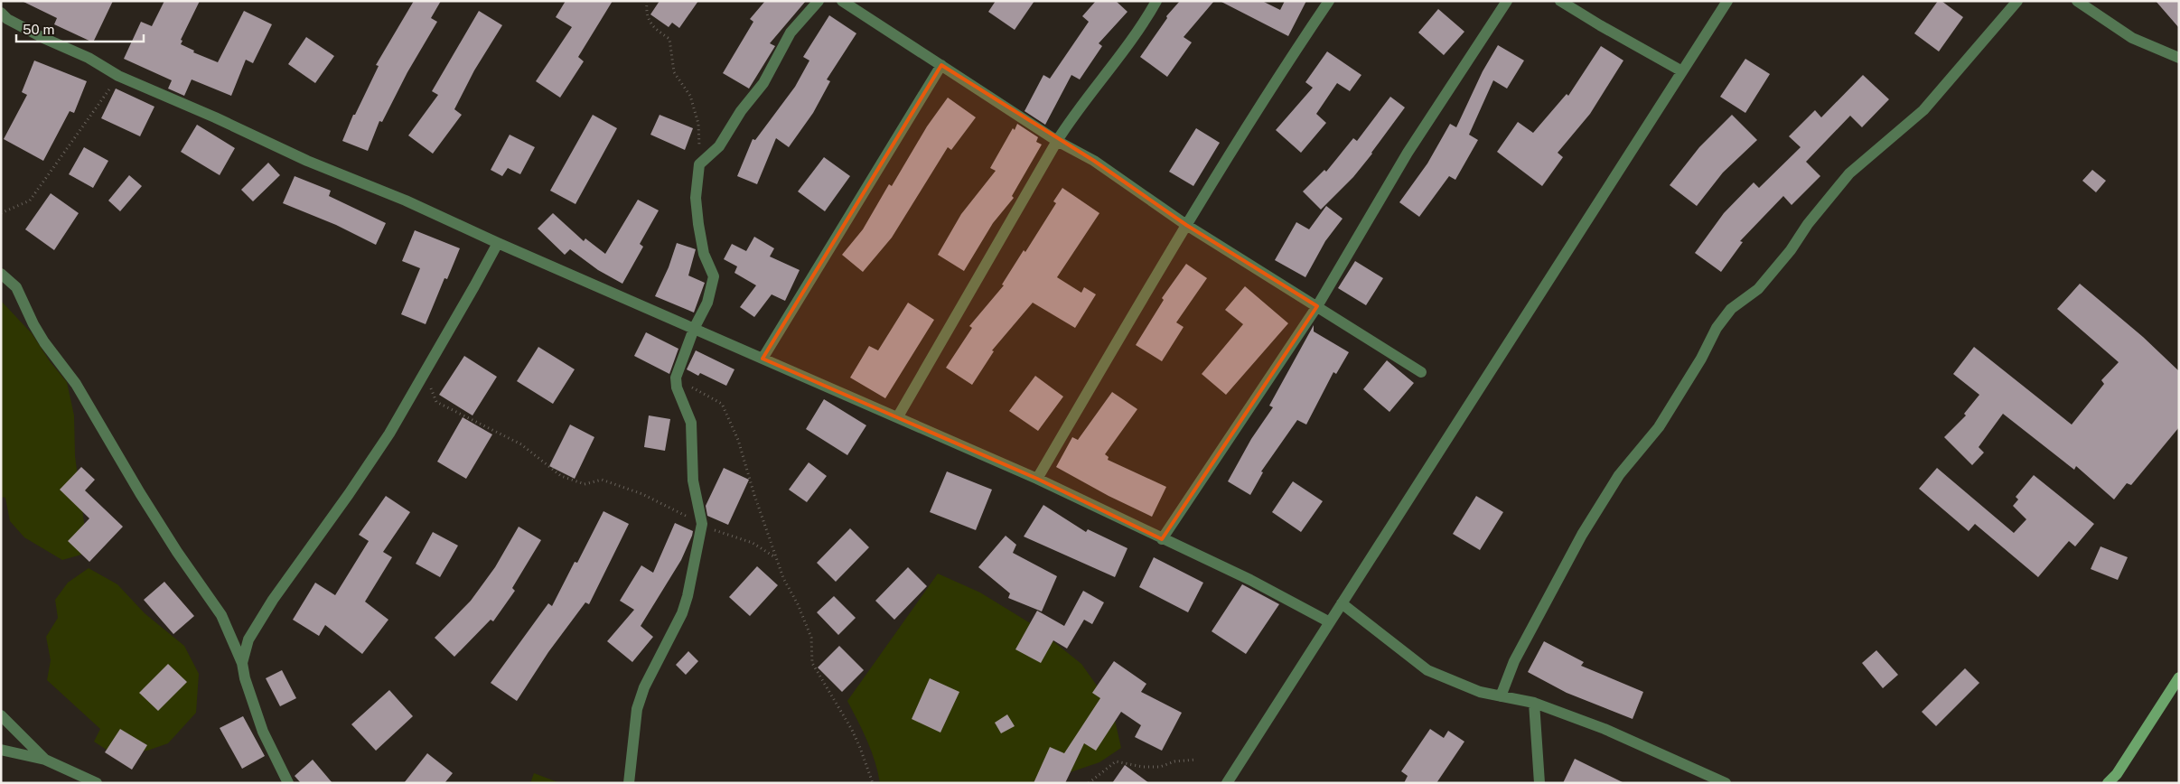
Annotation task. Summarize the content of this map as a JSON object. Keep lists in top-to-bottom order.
{
  "scale_bar": "50 m"
}
